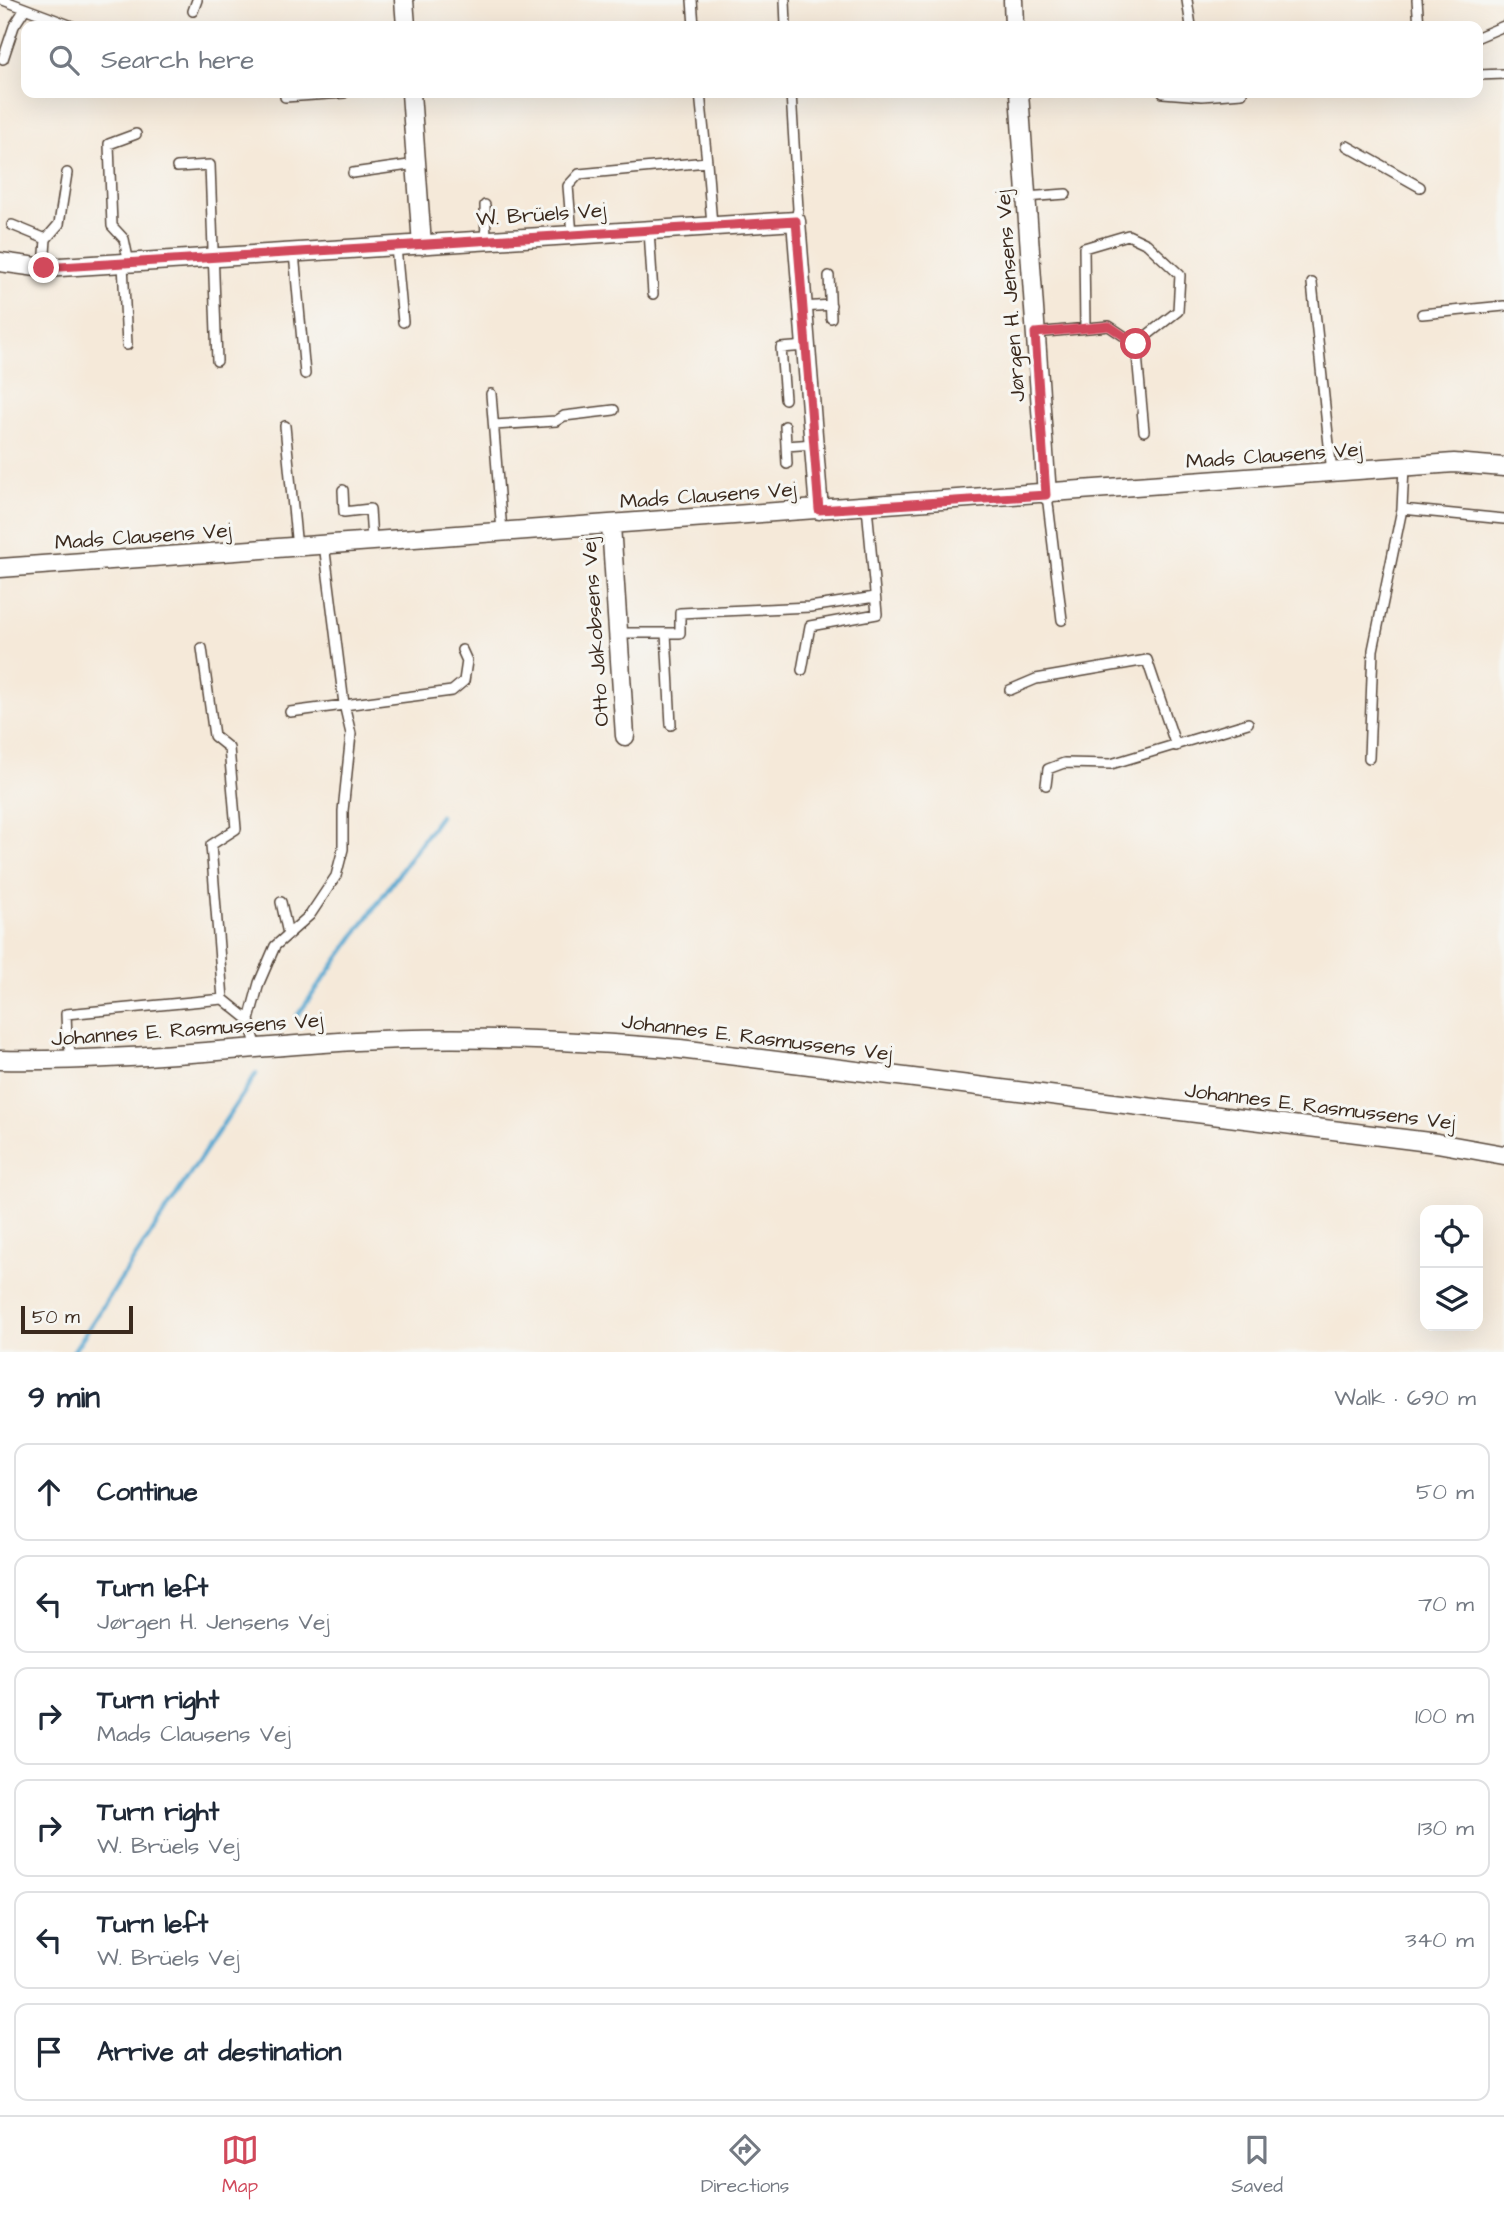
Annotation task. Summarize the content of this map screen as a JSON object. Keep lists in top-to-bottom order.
{
  "streets": {
    "street": [
      "W. Brüels Vej",
      "Jørgen H. Jensens Vej",
      "Mads Clausens Vej",
      "Otto Jakobsens Vej",
      "Johannes E. Rasmussens Vej"
    ]
  },
  "crossings": [
    ["Jørgen H. Jensens Vej", "Mads Clausens Vej"],
    ["Mads Clausens Vej", "Otto Jakobsens Vej"]
  ],
  "scale_bar": "50 m",
  "page": {
    "search": "Search here",
    "scale": "50 m",
    "heading": ["9 min", "Walk · 690 m"],
    "list": [
      ["Continue", "50 m"],
      ["Turn left", "Jørgen H. Jensens Vej", "70 m"],
      ["Turn right", "Mads Clausens Vej", "100 m"],
      ["Turn right", "W. Brüels Vej", "130 m"],
      ["Turn left", "W. Brüels Vej", "340 m"],
      "Arrive at destination"
    ],
    "nav": ["Map", "Directions", "Saved"]
  }
}
